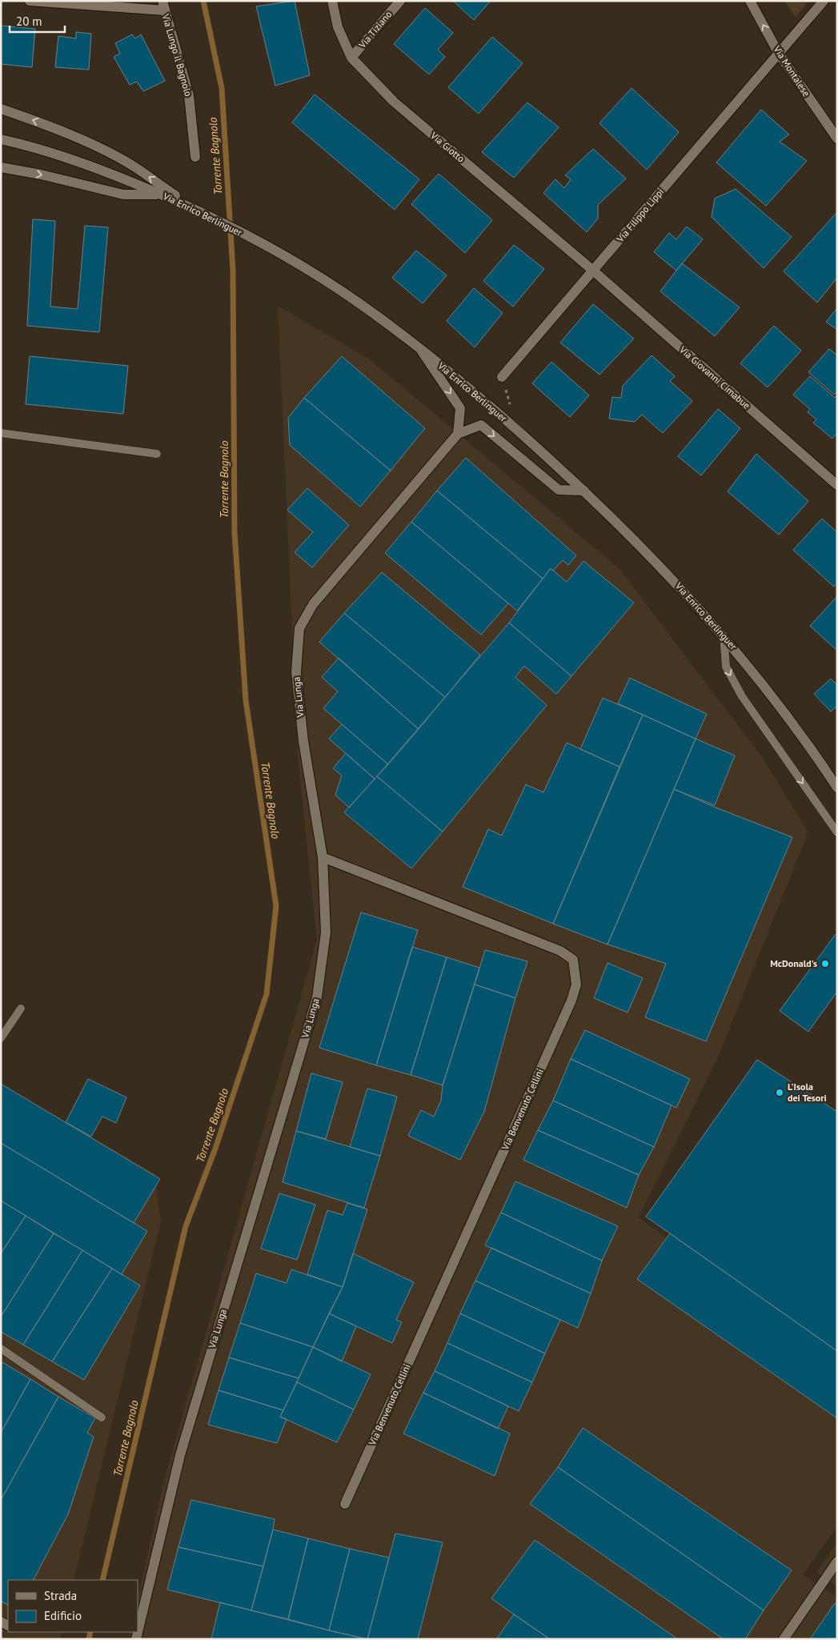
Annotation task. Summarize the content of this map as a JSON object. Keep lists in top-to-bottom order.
{
  "streets": {
    "street": [
      "Via Tiziano",
      "Via Lungo il Bagnolo",
      "Via Montalese",
      "Via Giotto",
      "Via Enrico Berlinguer",
      "Via Filippo Lippi",
      "Via Giovanni Cimabue",
      "Via Lunga",
      "Via Benvenuto Cellini"
    ]
  },
  "crossings": [
    ["Via Tiziano", "Via Giotto"],
    ["Via Montalese", "Via Filippo Lippi"],
    ["Via Giotto", "Via Filippo Lippi"],
    ["Via Giotto", "Via Giovanni Cimabue"],
    ["Via Filippo Lippi", "Via Giovanni Cimabue"],
    ["Via Lunga", "Via Benvenuto Cellini"]
  ],
  "one_way": ["Via Montalese"],
  "water": ["Torrente Bagnolo"],
  "places": ["McDonald's", "L'Isola dei Tesori"],
  "legend": ["Strada", "Edificio"],
  "scale_bar": "20 m"
}
